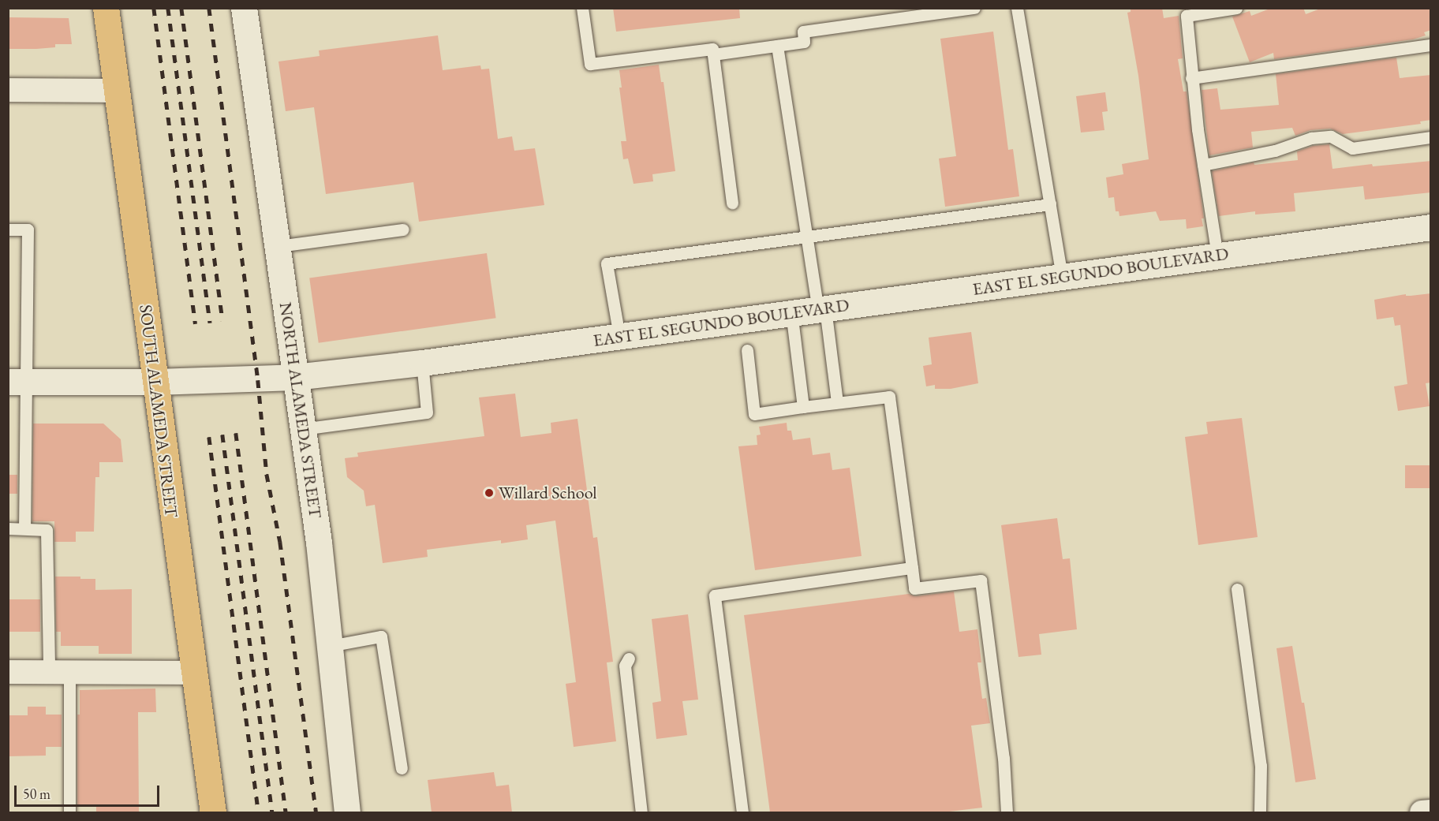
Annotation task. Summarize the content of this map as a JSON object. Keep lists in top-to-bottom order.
{
  "streets": {
    "main road": ["SOUTH ALAMEDA STREET"],
    "street": ["EAST EL SEGUNDO BOULEVARD", "NORTH ALAMEDA STREET"]
  },
  "crossings": [
    ["EAST EL SEGUNDO BOULEVARD", "NORTH ALAMEDA STREET"],
    ["EAST EL SEGUNDO BOULEVARD", "SOUTH ALAMEDA STREET"]
  ],
  "places": ["Willard School"],
  "scale_bar": "50 m"
}
